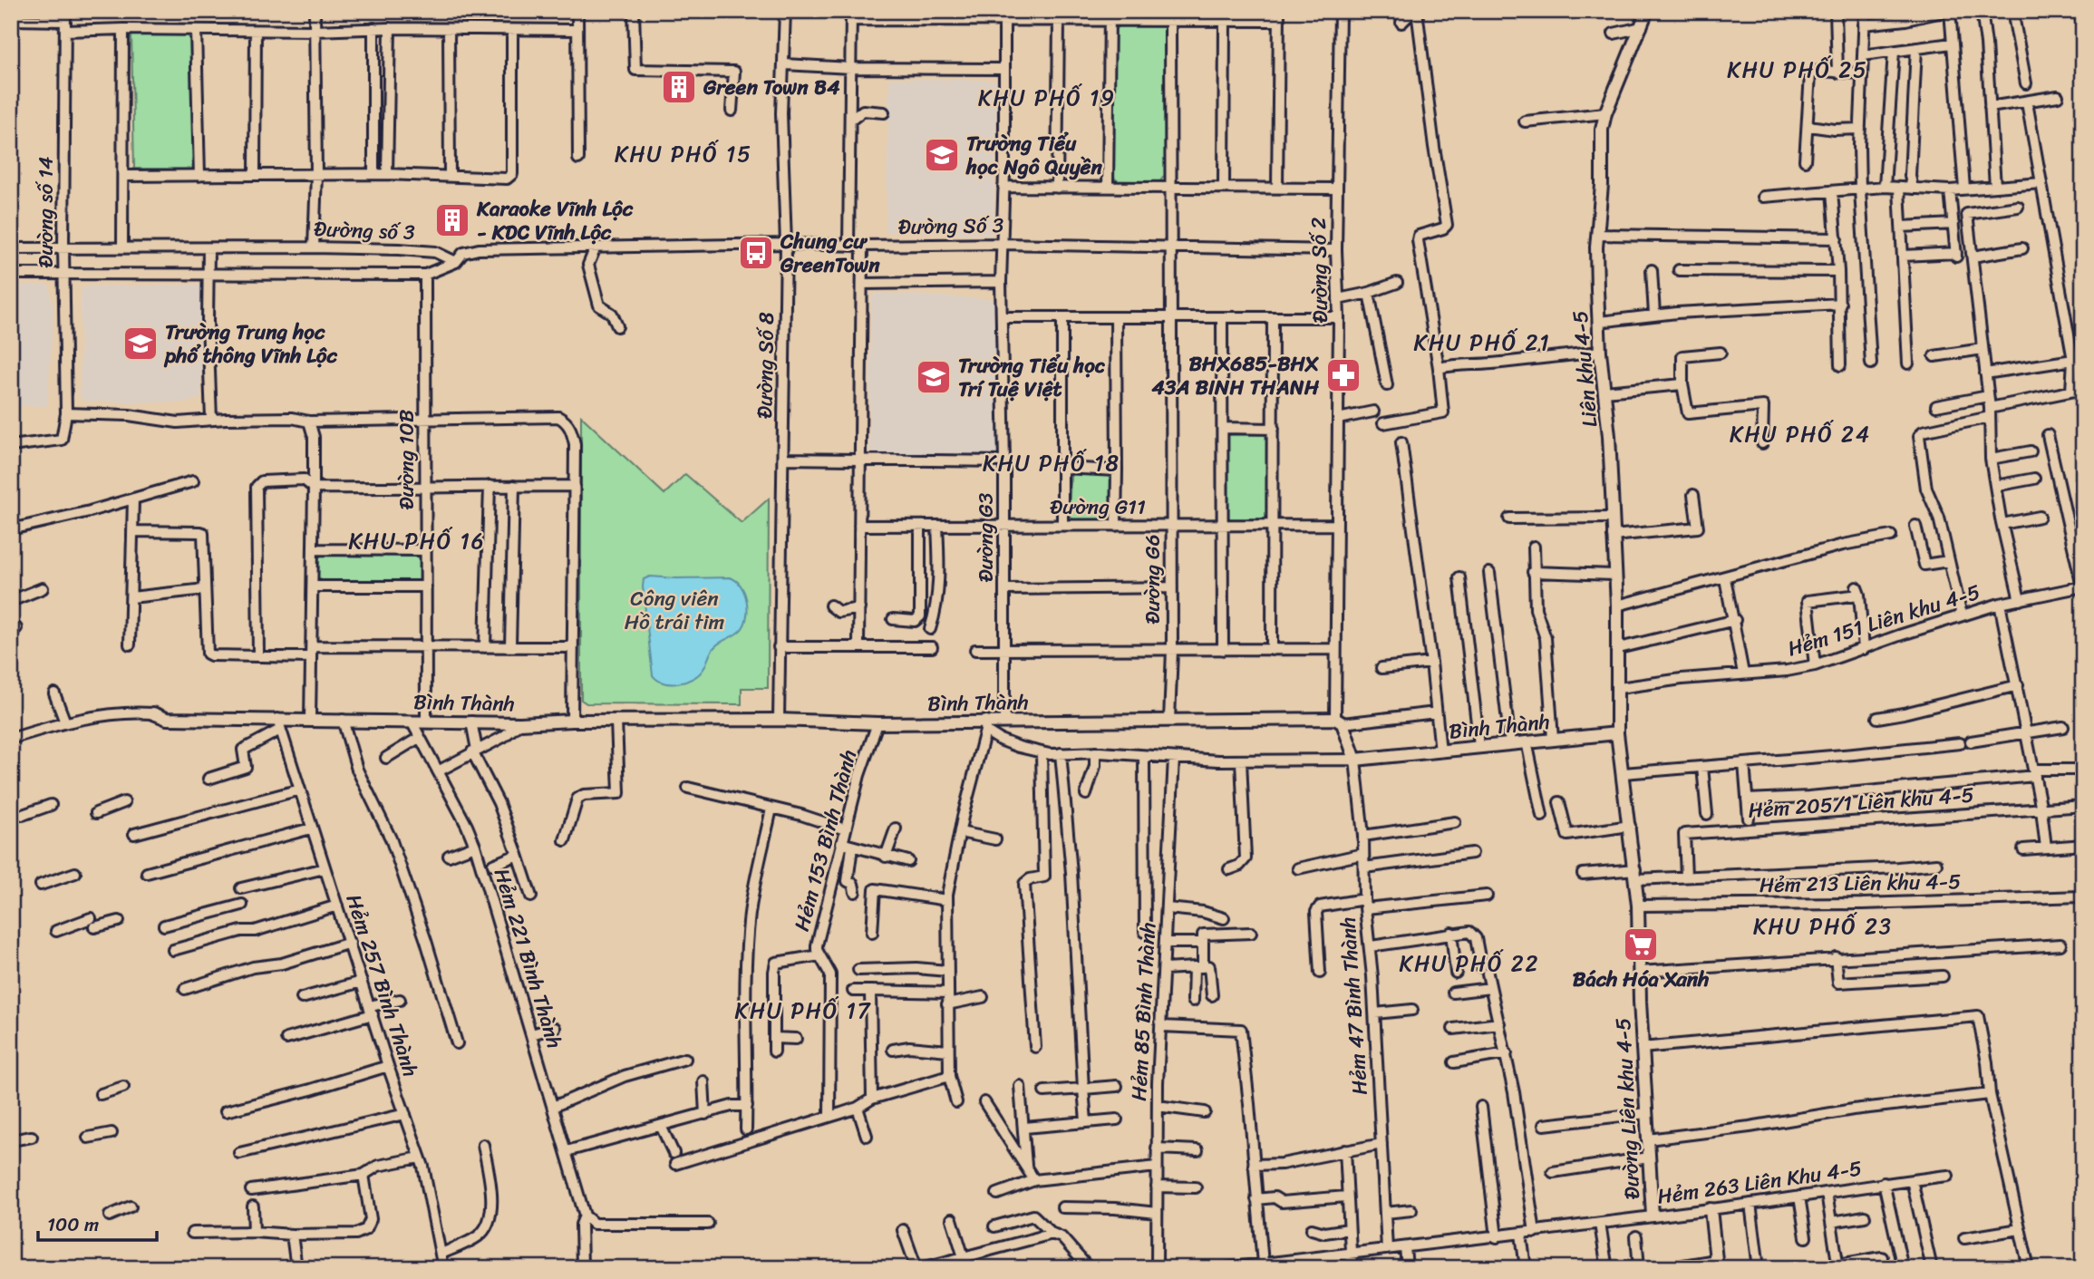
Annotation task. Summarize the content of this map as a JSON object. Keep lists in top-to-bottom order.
{
  "streets": {
    "street": [
      "Đường số 14",
      "Đường Số 3",
      "Đường số 3",
      "Đường Số 2",
      "Đường Số 8",
      "Liên khu 4-5",
      "Đường 10B",
      "Đường G11",
      "Đường G3",
      "Đường G6",
      "Hẻm 151 Liên khu 4-5",
      "Bình Thành",
      "Hẻm 205/1 Liên khu 4-5",
      "Hẻm 153 Bình Thành",
      "Hẻm 213 Liên khu 4-5",
      "Hẻm 221 Bình Thành",
      "Hẻm 257 Bình Thành",
      "Hẻm 47 Bình Thành",
      "Hẻm 85 Bình Thành",
      "Đường Liên khu 4-5",
      "Hẻm 263 Liên Khu 4-5"
    ]
  },
  "crossings": [
    ["Đường số 14", "Đường số 3"],
    ["Đường Số 3", "Đường số 3"],
    ["Đường Số 3", "Đường Số 2"],
    ["Đường Số 3", "Đường Số 8"],
    ["Đường Số 3", "Đường G3"],
    ["Đường Số 3", "Đường G6"],
    ["Đường số 3", "Đường 10B"],
    ["Đường Số 2", "Đường G11"],
    ["Đường Số 2", "Bình Thành"],
    ["Đường Số 8", "Bình Thành"],
    ["Liên khu 4-5", "Hẻm 151 Liên khu 4-5"],
    ["Liên khu 4-5", "Bình Thành"],
    ["Liên khu 4-5", "Đường Liên khu 4-5"],
    ["Đường 10B", "Bình Thành"],
    ["Đường G11", "Đường G3"],
    ["Đường G11", "Đường G6"],
    ["Đường G3", "Bình Thành"],
    ["Đường G6", "Bình Thành"],
    ["Bình Thành", "Hẻm 153 Bình Thành"],
    ["Bình Thành", "Hẻm 221 Bình Thành"],
    ["Bình Thành", "Hẻm 257 Bình Thành"],
    ["Bình Thành", "Hẻm 47 Bình Thành"],
    ["Bình Thành", "Đường Liên khu 4-5"],
    ["Hẻm 213 Liên khu 4-5", "Đường Liên khu 4-5"],
    ["Hẻm 47 Bình Thành", "Hẻm 263 Liên Khu 4-5"],
    ["Đường Liên khu 4-5", "Hẻm 263 Liên Khu 4-5"]
  ],
  "districts": [
    "KHU PHỐ 25",
    "KHU PHỐ 19",
    "KHU PHỐ 15",
    "KHU PHỐ 21",
    "KHU PHỐ 24",
    "KHU PHỐ 18",
    "KHU PHỐ 16",
    "KHU PHỐ 23",
    "KHU PHỐ 22",
    "KHU PHỐ 17"
  ],
  "parks": ["Công viên Hồ trái tim"],
  "places": {
    "building": ["Green Town B4", "Karaoke Vĩnh Lộc - KDC Vĩnh Lộc"],
    "school or university": ["Trường Tiểu học Ngô Quyền", "Trường Trung học phổ thông Vĩnh Lộc", "Trường Tiểu học Trí Tuệ Việt"],
    "bus stop": ["Chung cư GreenTown"],
    "pharmacy": ["BHX685-BHX 43A BINH THANH"],
    "supermarket": ["Bách Hóa Xanh"]
  },
  "scale_bar": "100 m"
}
